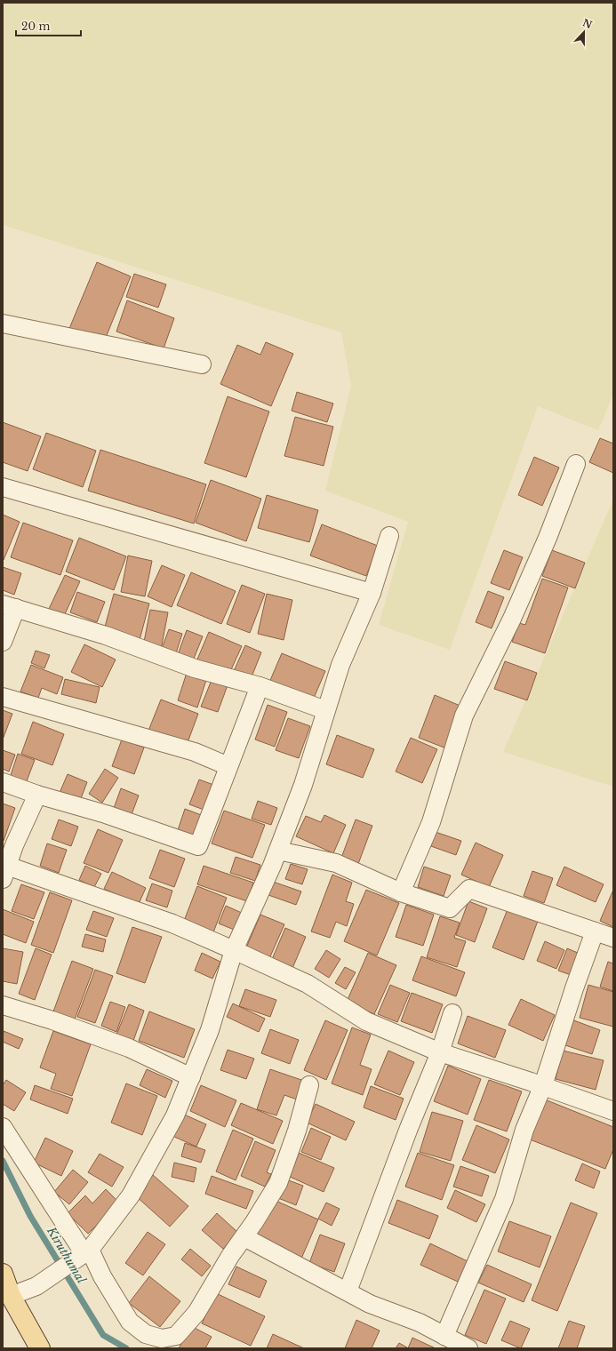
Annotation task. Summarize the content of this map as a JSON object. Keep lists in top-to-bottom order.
{
  "water": ["Kiruthumal"],
  "scale_bar": "20 m",
  "north": "top"
}
